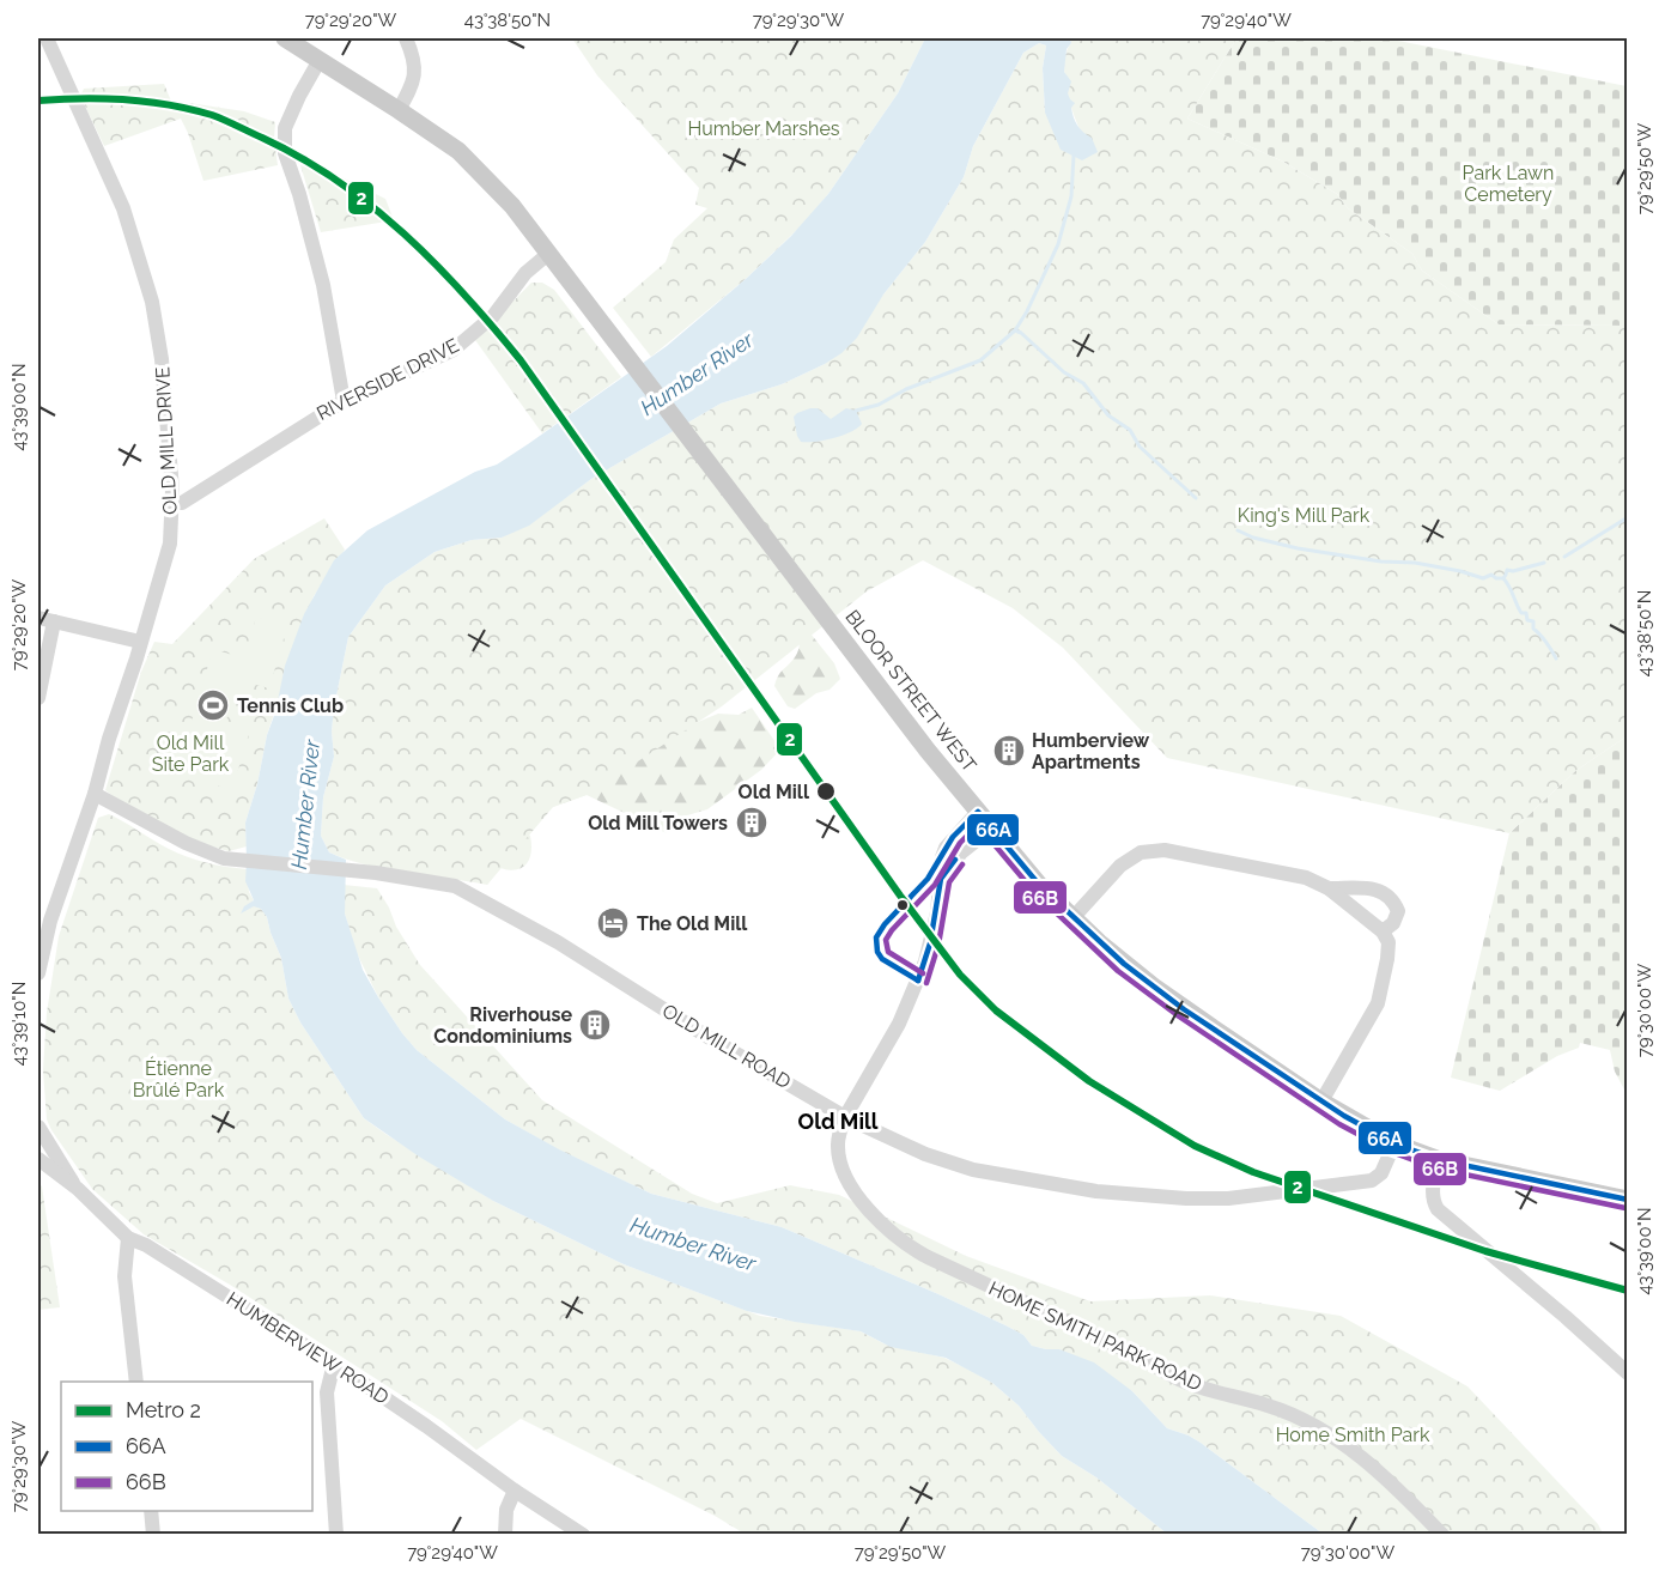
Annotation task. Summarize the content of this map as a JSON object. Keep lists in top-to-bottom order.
{
  "streets": {
    "main road": ["BLOOR STREET WEST"],
    "street": [
      "RIVERSIDE DRIVE",
      "OLD MILL DRIVE",
      "OLD MILL ROAD",
      "HOME SMITH PARK ROAD",
      "HUMBERVIEW ROAD"
    ]
  },
  "crossings": [
    ["RIVERSIDE DRIVE", "OLD MILL DRIVE"],
    ["RIVERSIDE DRIVE", "BLOOR STREET WEST"],
    ["OLD MILL DRIVE", "OLD MILL ROAD"],
    ["BLOOR STREET WEST", "OLD MILL ROAD"],
    ["BLOOR STREET WEST", "HOME SMITH PARK ROAD"],
    ["OLD MILL ROAD", "HOME SMITH PARK ROAD"]
  ],
  "districts": ["Old Mill"],
  "water": ["Humber River"],
  "parks": [
    "Humber Marshes",
    "Park Lawn Cemetery",
    "King's Mill Park",
    "Old Mill Site Park",
    "Étienne Brûlé Park",
    "Home Smith Park"
  ],
  "places": {
    "sports": ["Tennis Club"],
    "building": ["Humberview Apartments", "Old Mill Towers", "Riverhouse Condominiums"],
    "other": ["Old Mill"],
    "hotel": ["The Old Mill"]
  },
  "lines": ["metro line 2", "transit line 66A", "transit line 66B"],
  "legend": ["Metro 2", "66A", "66B"],
  "coordinates": [
    "79°29'20\"W",
    "43°38'50\"N",
    "79°29'30\"W",
    "79°29'40\"W",
    "79°29'50\"W",
    "43°39'00\"N",
    "79°30'00\"W",
    "43°39'10\"N"
  ]
}
